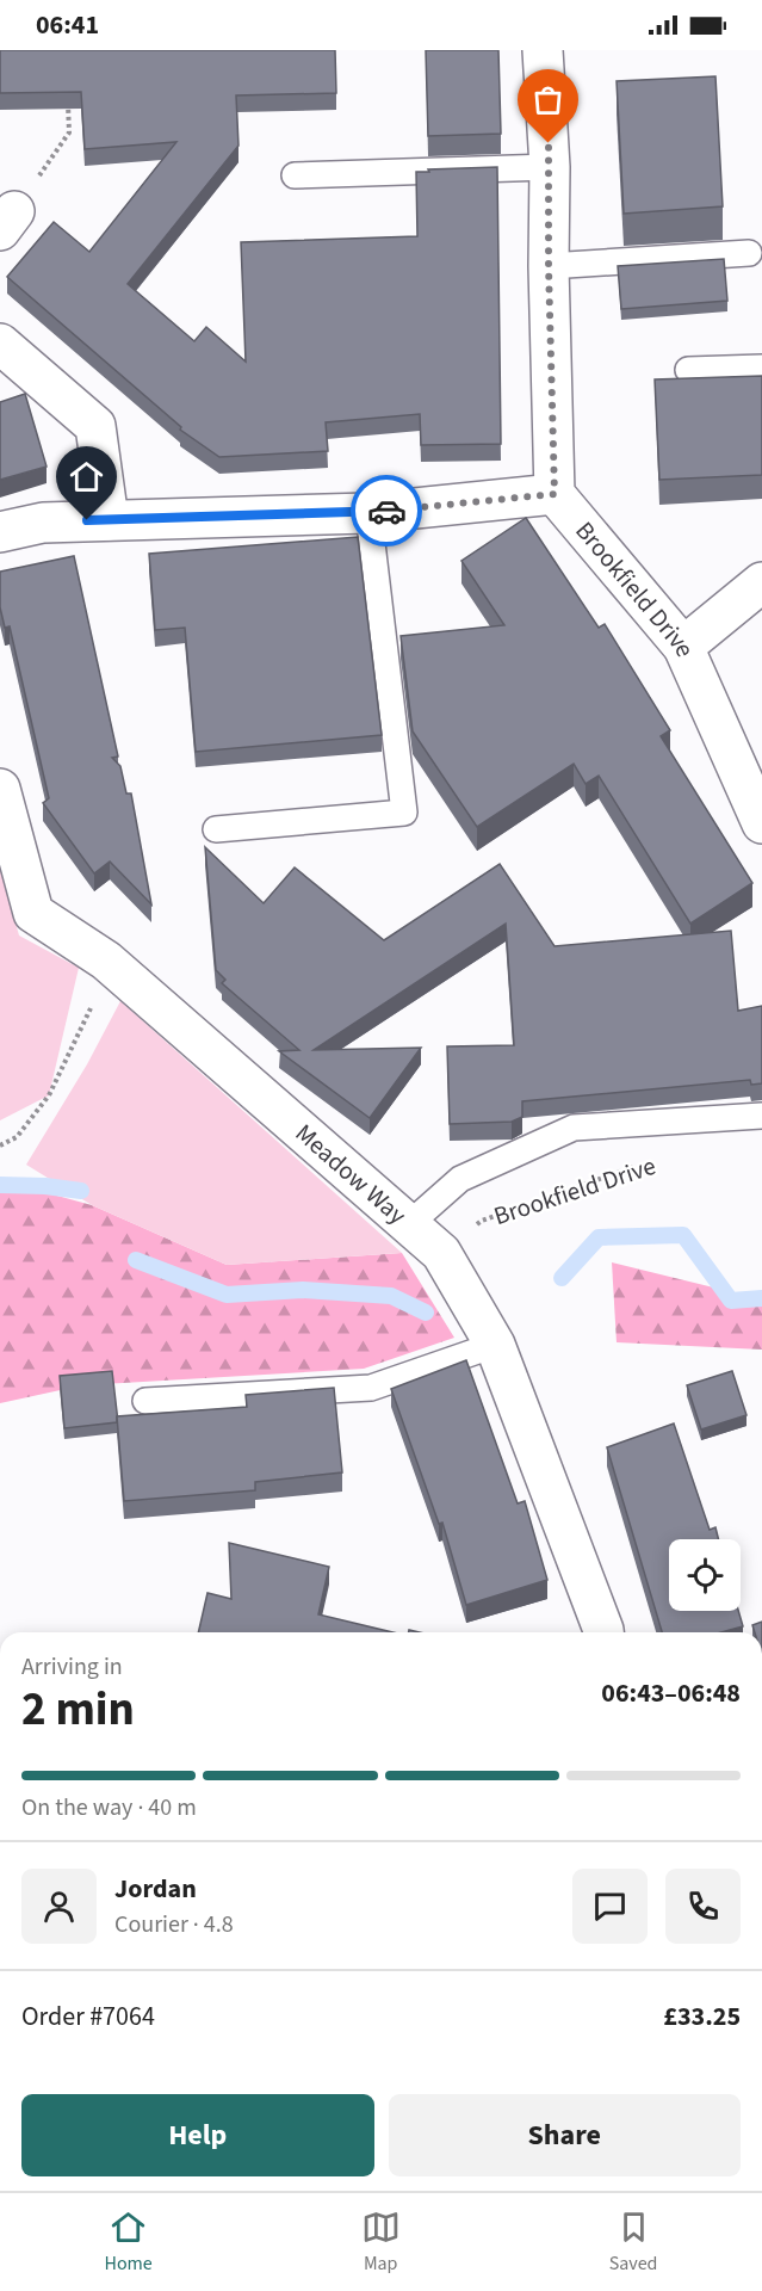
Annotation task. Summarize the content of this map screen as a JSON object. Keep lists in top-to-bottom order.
{
  "streets": {
    "street": ["Brookfield Drive", "Meadow Way"]
  },
  "crossings": [
    ["Brookfield Drive", "Meadow Way"]
  ],
  "page": {
    "status": "06:41",
    "heading": ["2 min", "Arriving in", "06:43–06:48"],
    "panel": [
      "Jordan",
      "Courier · 4.8",
      "Order #7064",
      "£33.25"
    ],
    "bar": "On the way · 40 m",
    "buttons": ["Help", "Share"],
    "tabs": ["Home", "Map", "Saved"]
  }
}
